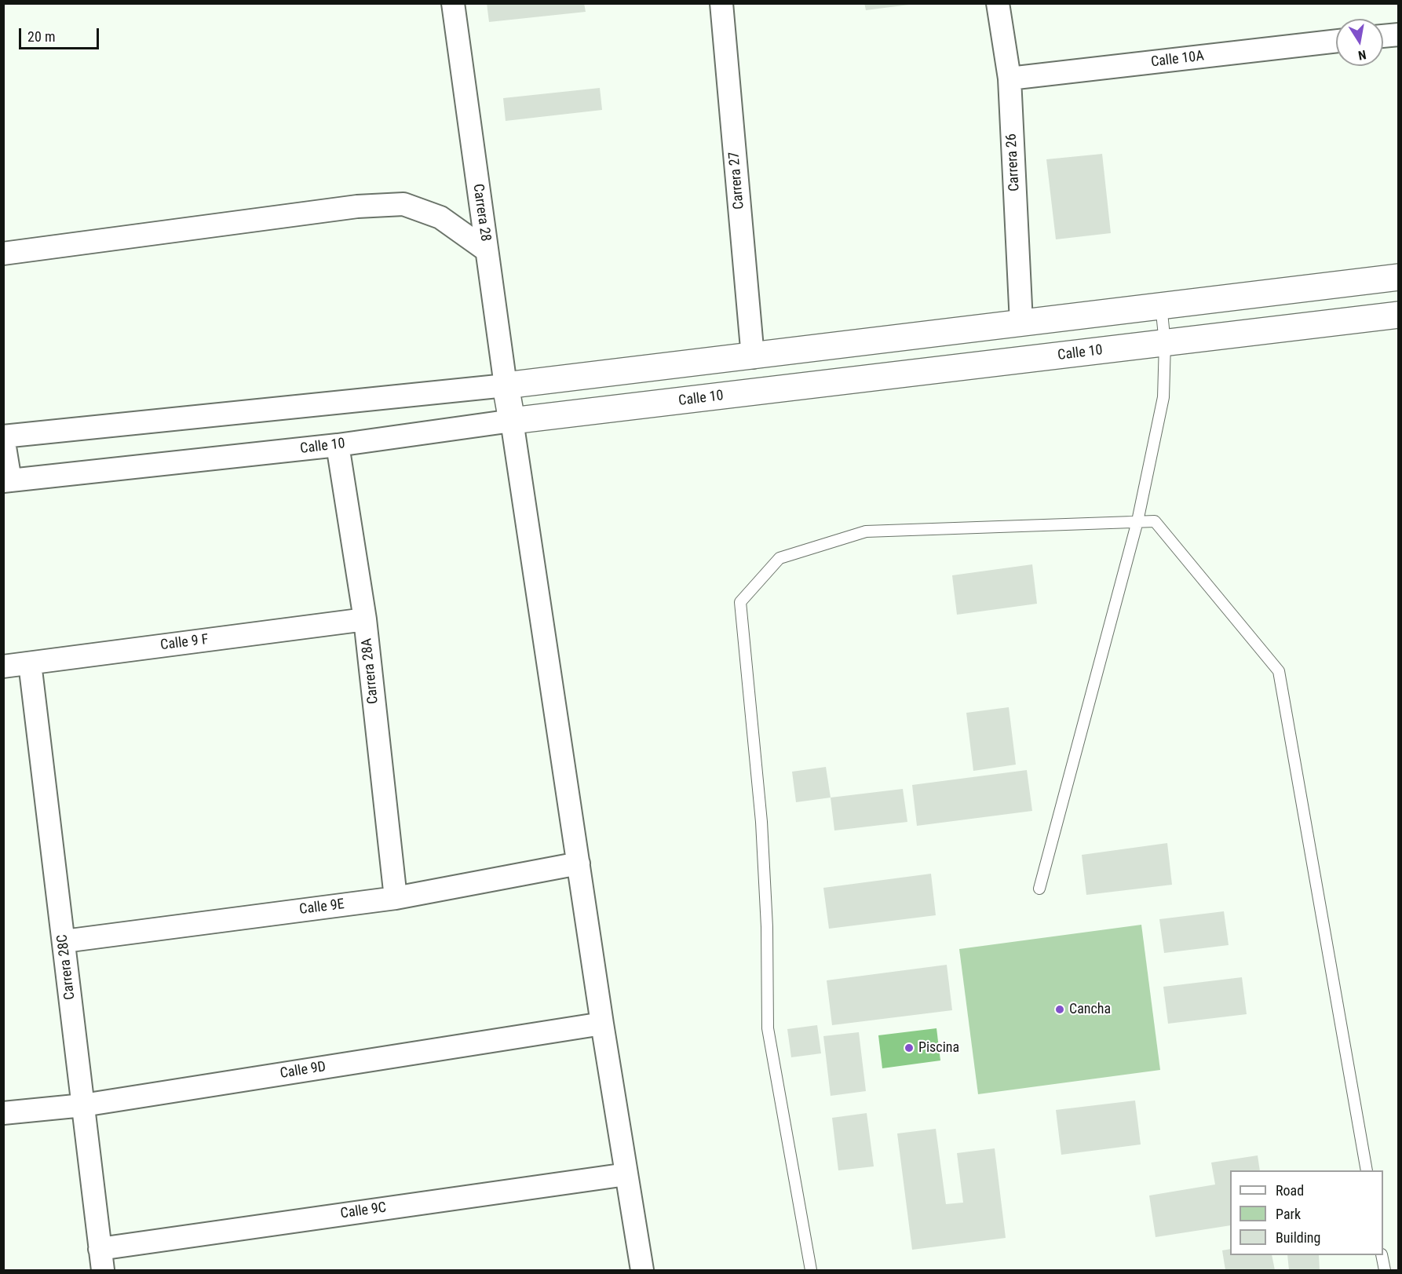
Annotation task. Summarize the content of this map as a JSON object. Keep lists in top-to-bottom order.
{
  "streets": {
    "street": [
      "Calle 10A",
      "Carrera 26",
      "Carrera 27",
      "Carrera 28",
      "Calle 10",
      "Calle 9 F",
      "Carrera 28A",
      "Calle 9E",
      "Carrera 28C",
      "Calle 9D",
      "Calle 9C"
    ]
  },
  "crossings": [
    ["Calle 10A", "Carrera 26"],
    ["Carrera 28", "Calle 10"],
    ["Calle 10", "Carrera 28A"],
    ["Calle 9 F", "Carrera 28A"],
    ["Calle 9 F", "Carrera 28C"],
    ["Carrera 28A", "Calle 9E"],
    ["Calle 9E", "Carrera 28C"],
    ["Carrera 28C", "Calle 9D"],
    ["Carrera 28C", "Calle 9C"]
  ],
  "places": ["Cancha", "Piscina"],
  "legend": ["Road", "Park", "Building"],
  "scale_bar": "20 m",
  "north": "bottom"
}
